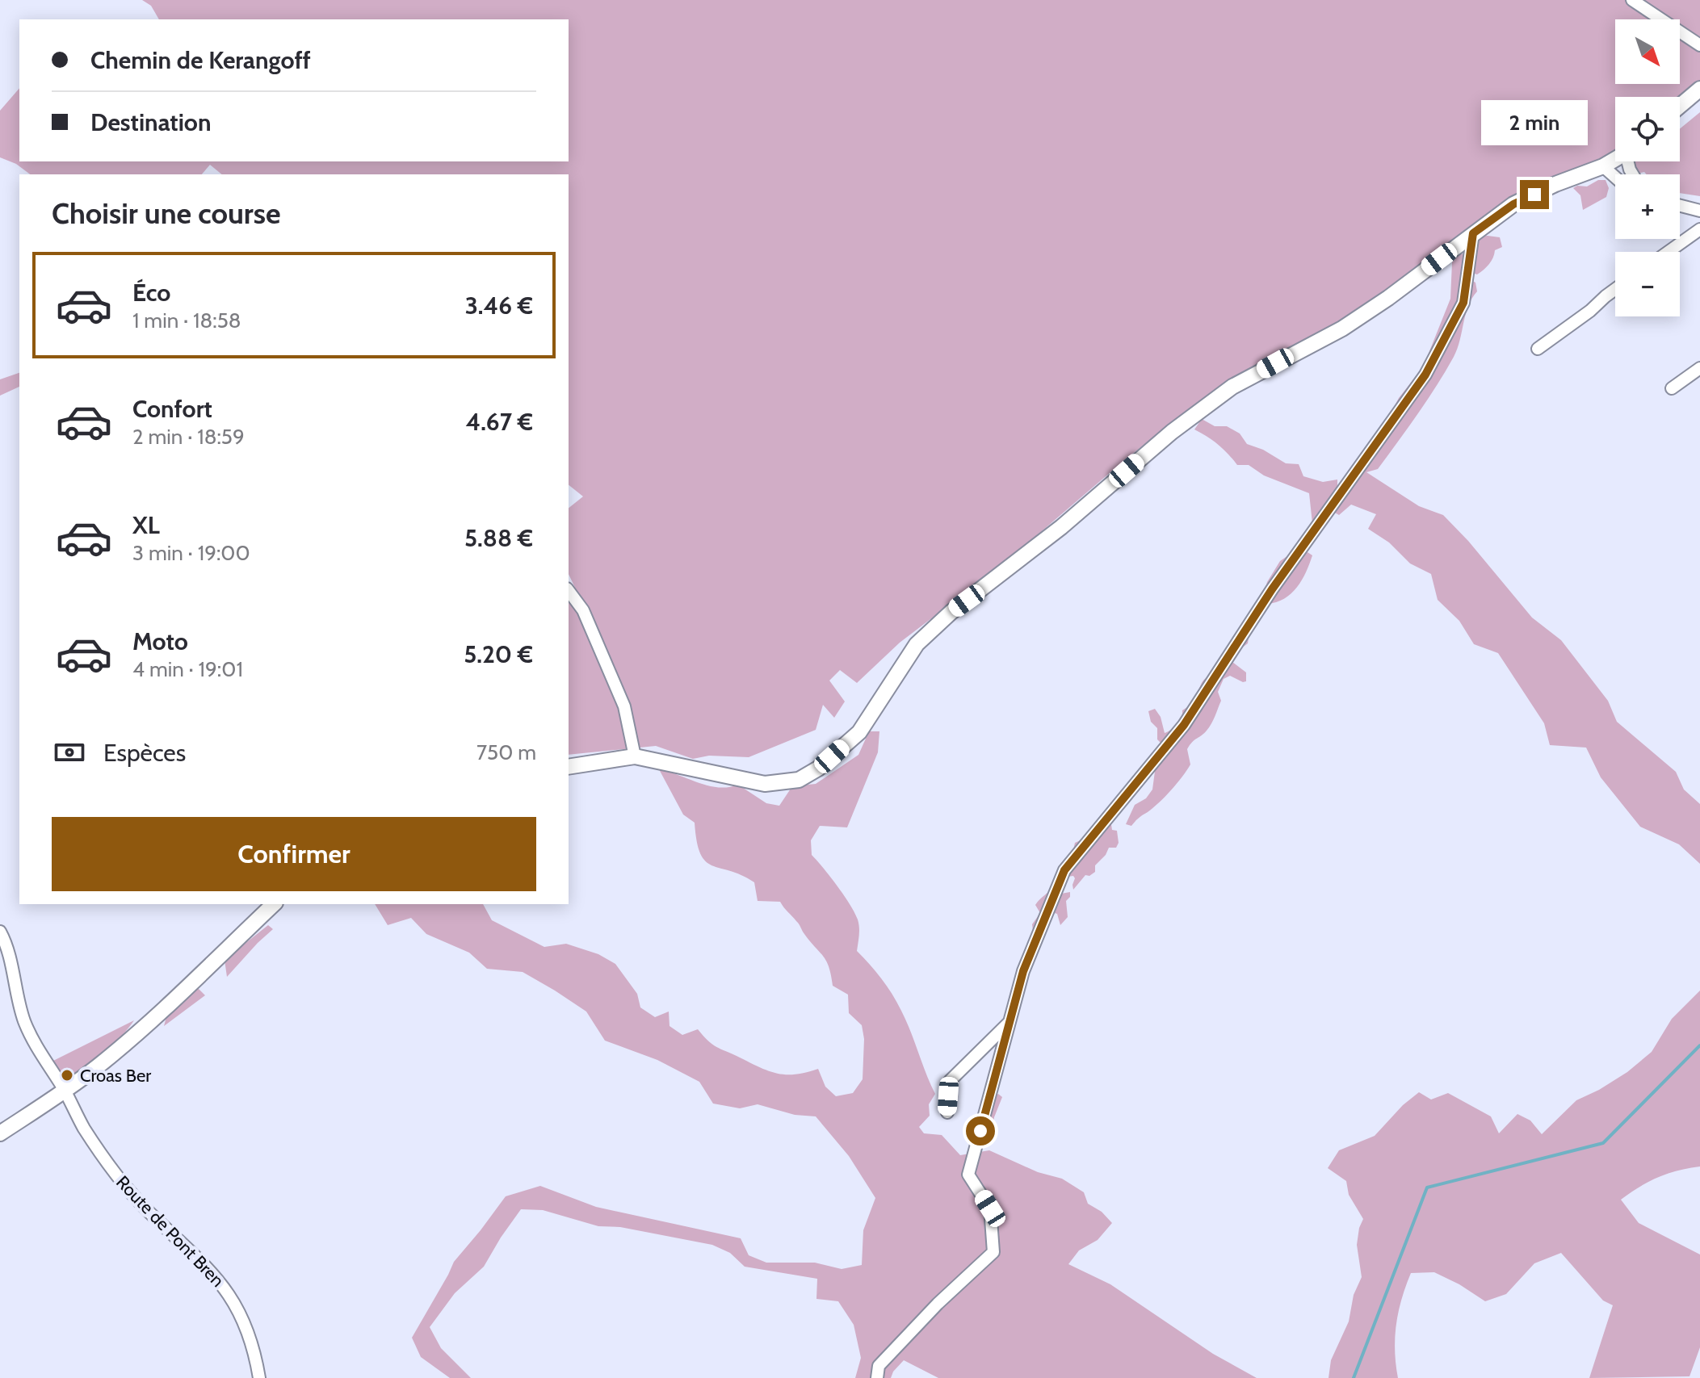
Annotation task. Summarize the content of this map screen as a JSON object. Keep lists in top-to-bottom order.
{
  "streets": {
    "street": ["Route de Pont Bren"]
  },
  "places": ["Croas Ber"],
  "north": "bottom right",
  "page": {
    "map_buttons": ["+", "−"],
    "banner": ["Chemin de Kerangoff", "Destination"],
    "bubble": "2 min",
    "heading": "Choisir une course",
    "list": [
      {
        "name": "Éco",
        "note": "1 min · 18:58",
        "value": "3.46 €"
      },
      {
        "name": "Confort",
        "note": "2 min · 18:59",
        "value": "4.67 €"
      },
      {
        "name": "XL",
        "note": "3 min · 19:00",
        "value": "5.88 €"
      },
      {
        "name": "Moto",
        "note": "4 min · 19:01",
        "value": "5.20 €"
      }
    ],
    "pay": ["Espèces", "750 m"],
    "buttons": "Confirmer"
  }
}
